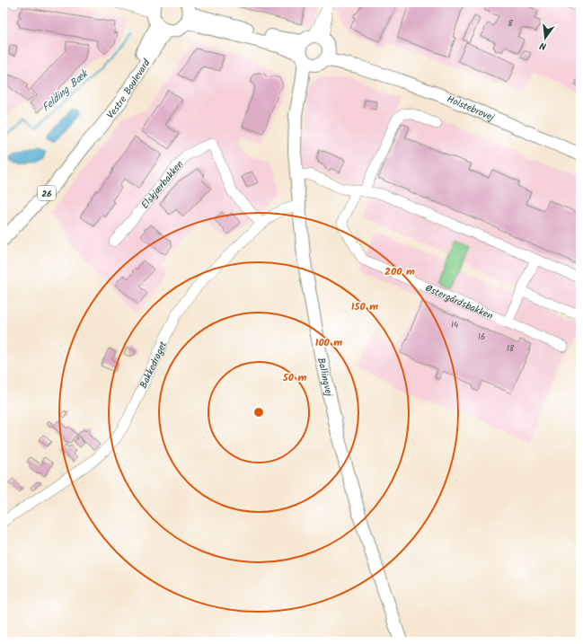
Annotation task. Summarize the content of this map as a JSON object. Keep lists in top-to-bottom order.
{
  "streets": {
    "main road": [
      "Vestre Boulevard",
      "Holstebrovej",
      "26",
      "Ballingvej"
    ],
    "street": ["Elskjærbakken", "Østergårdsbakken", "Bakkedraget"]
  },
  "crossings": [
    ["Holstebrovej", "Ballingvej"],
    ["Elskjærbakken", "Bakkedraget"],
    ["Bakkedraget", "Ballingvej"]
  ],
  "water": ["Felding Bæk"],
  "house_numbers": [
    "8",
    "14",
    "16",
    "18"
  ],
  "north": "bottom",
  "rings": [
    "200 m",
    "150 m",
    "100 m",
    "50 m"
  ]
}
